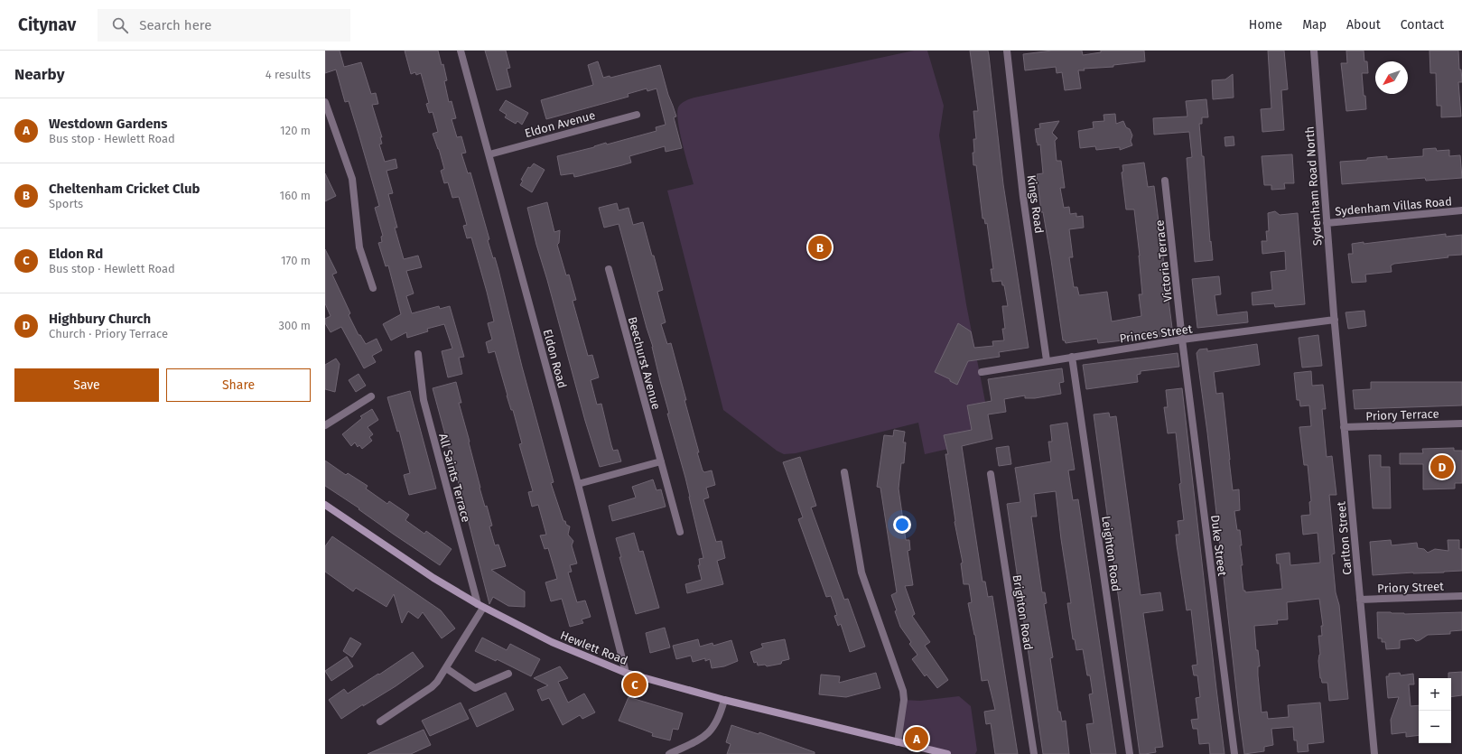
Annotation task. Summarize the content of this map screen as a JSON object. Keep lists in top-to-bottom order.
{
  "streets": {
    "street": [
      "Eldon Avenue",
      "Sydenham Road North",
      "Kings Road",
      "Sydenham Villas Road",
      "Victoria Terrace",
      "Princes Street",
      "Eldon Road",
      "Beechurst Avenue",
      "Priory Terrace",
      "All Saints Terrace",
      "Carlton Street",
      "Duke Street",
      "Leighton Road",
      "Priory Street",
      "Brighton Road",
      "Hewlett Road"
    ]
  },
  "crossings": [
    ["Eldon Avenue", "Eldon Road"],
    ["Sydenham Road North", "Sydenham Villas Road"],
    ["Sydenham Road North", "Princes Street"],
    ["Sydenham Road North", "Carlton Street"],
    ["Kings Road", "Princes Street"],
    ["Victoria Terrace", "Princes Street"],
    ["Victoria Terrace", "Duke Street"],
    ["Princes Street", "Carlton Street"],
    ["Princes Street", "Duke Street"],
    ["Princes Street", "Leighton Road"],
    ["Eldon Road", "Hewlett Road"],
    ["Priory Terrace", "Carlton Street"],
    ["All Saints Terrace", "Hewlett Road"],
    ["Carlton Street", "Priory Street"]
  ],
  "north": "bottom left",
  "page": {
    "header": "Citynav",
    "search": "Search here",
    "nav": [
      "Home",
      "Map",
      "About",
      "Contact"
    ],
    "heading": ["Nearby", "4 results"],
    "list": [
      {
        "mark": "A",
        "name": "Westdown Gardens",
        "note": "Bus stop · Hewlett Road",
        "value": "120 m"
      },
      {
        "mark": "B",
        "name": "Cheltenham Cricket Club",
        "note": "Sports",
        "value": "160 m"
      },
      {
        "mark": "C",
        "name": "Eldon Rd",
        "note": "Bus stop · Hewlett Road",
        "value": "170 m"
      },
      {
        "mark": "D",
        "name": "Highbury Church",
        "note": "Church · Priory Terrace",
        "value": "300 m"
      }
    ],
    "pins": [
      "B",
      "D",
      "C",
      "A"
    ],
    "buttons": ["Save", "Share"],
    "map_buttons": ["+", "−"]
  }
}
